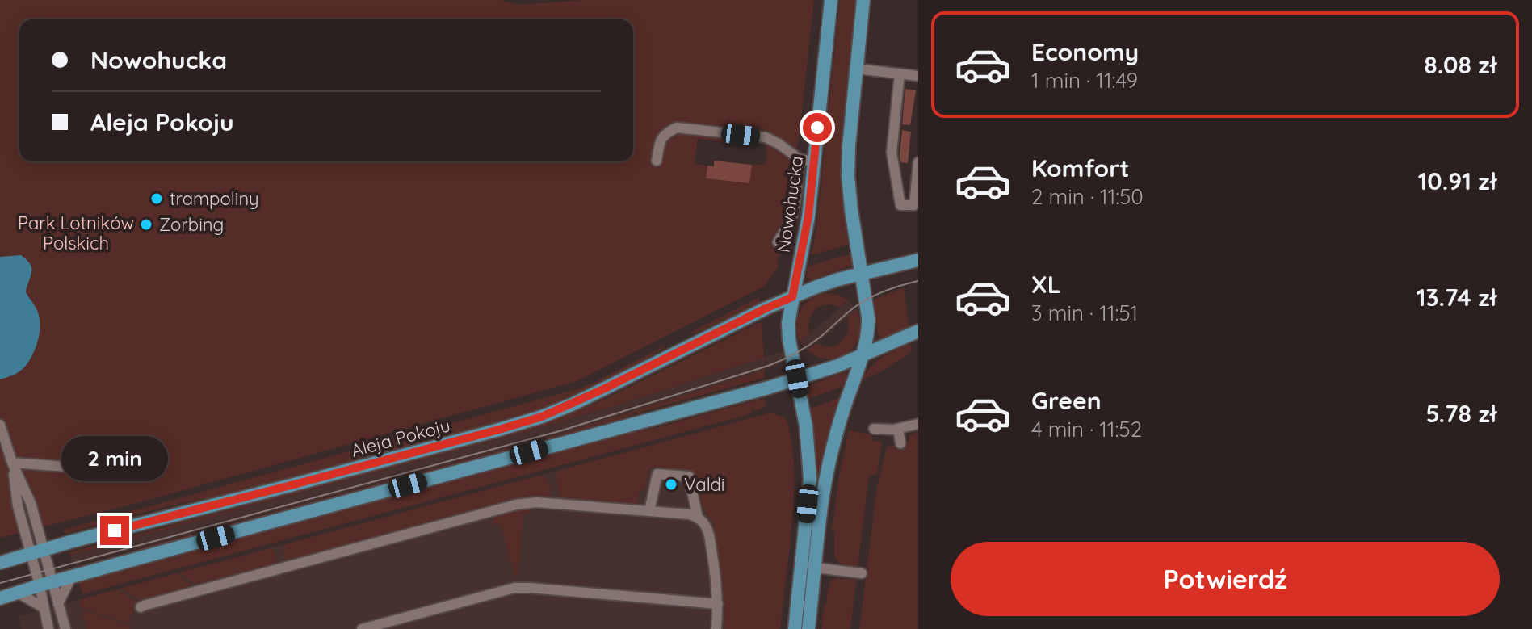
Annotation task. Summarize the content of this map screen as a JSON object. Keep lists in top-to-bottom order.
{
  "streets": {
    "main road": ["Nowohucka", "Aleja Pokoju"]
  },
  "crossings": [
    ["Nowohucka", "Aleja Pokoju"]
  ],
  "parks": ["Park Lotników Polskich"],
  "places": ["trampoliny", "Zorbing", "Valdi"],
  "page": {
    "list": [
      {
        "name": "Economy",
        "note": "1 min · 11:49",
        "value": "8.08 zł"
      },
      {
        "name": "Komfort",
        "note": "2 min · 11:50",
        "value": "10.91 zł"
      },
      {
        "name": "XL",
        "note": "3 min · 11:51",
        "value": "13.74 zł"
      },
      {
        "name": "Green",
        "note": "4 min · 11:52",
        "value": "5.78 zł"
      }
    ],
    "banner": ["Nowohucka", "Aleja Pokoju"],
    "bubble": "2 min",
    "buttons": "Potwierdź"
  }
}
